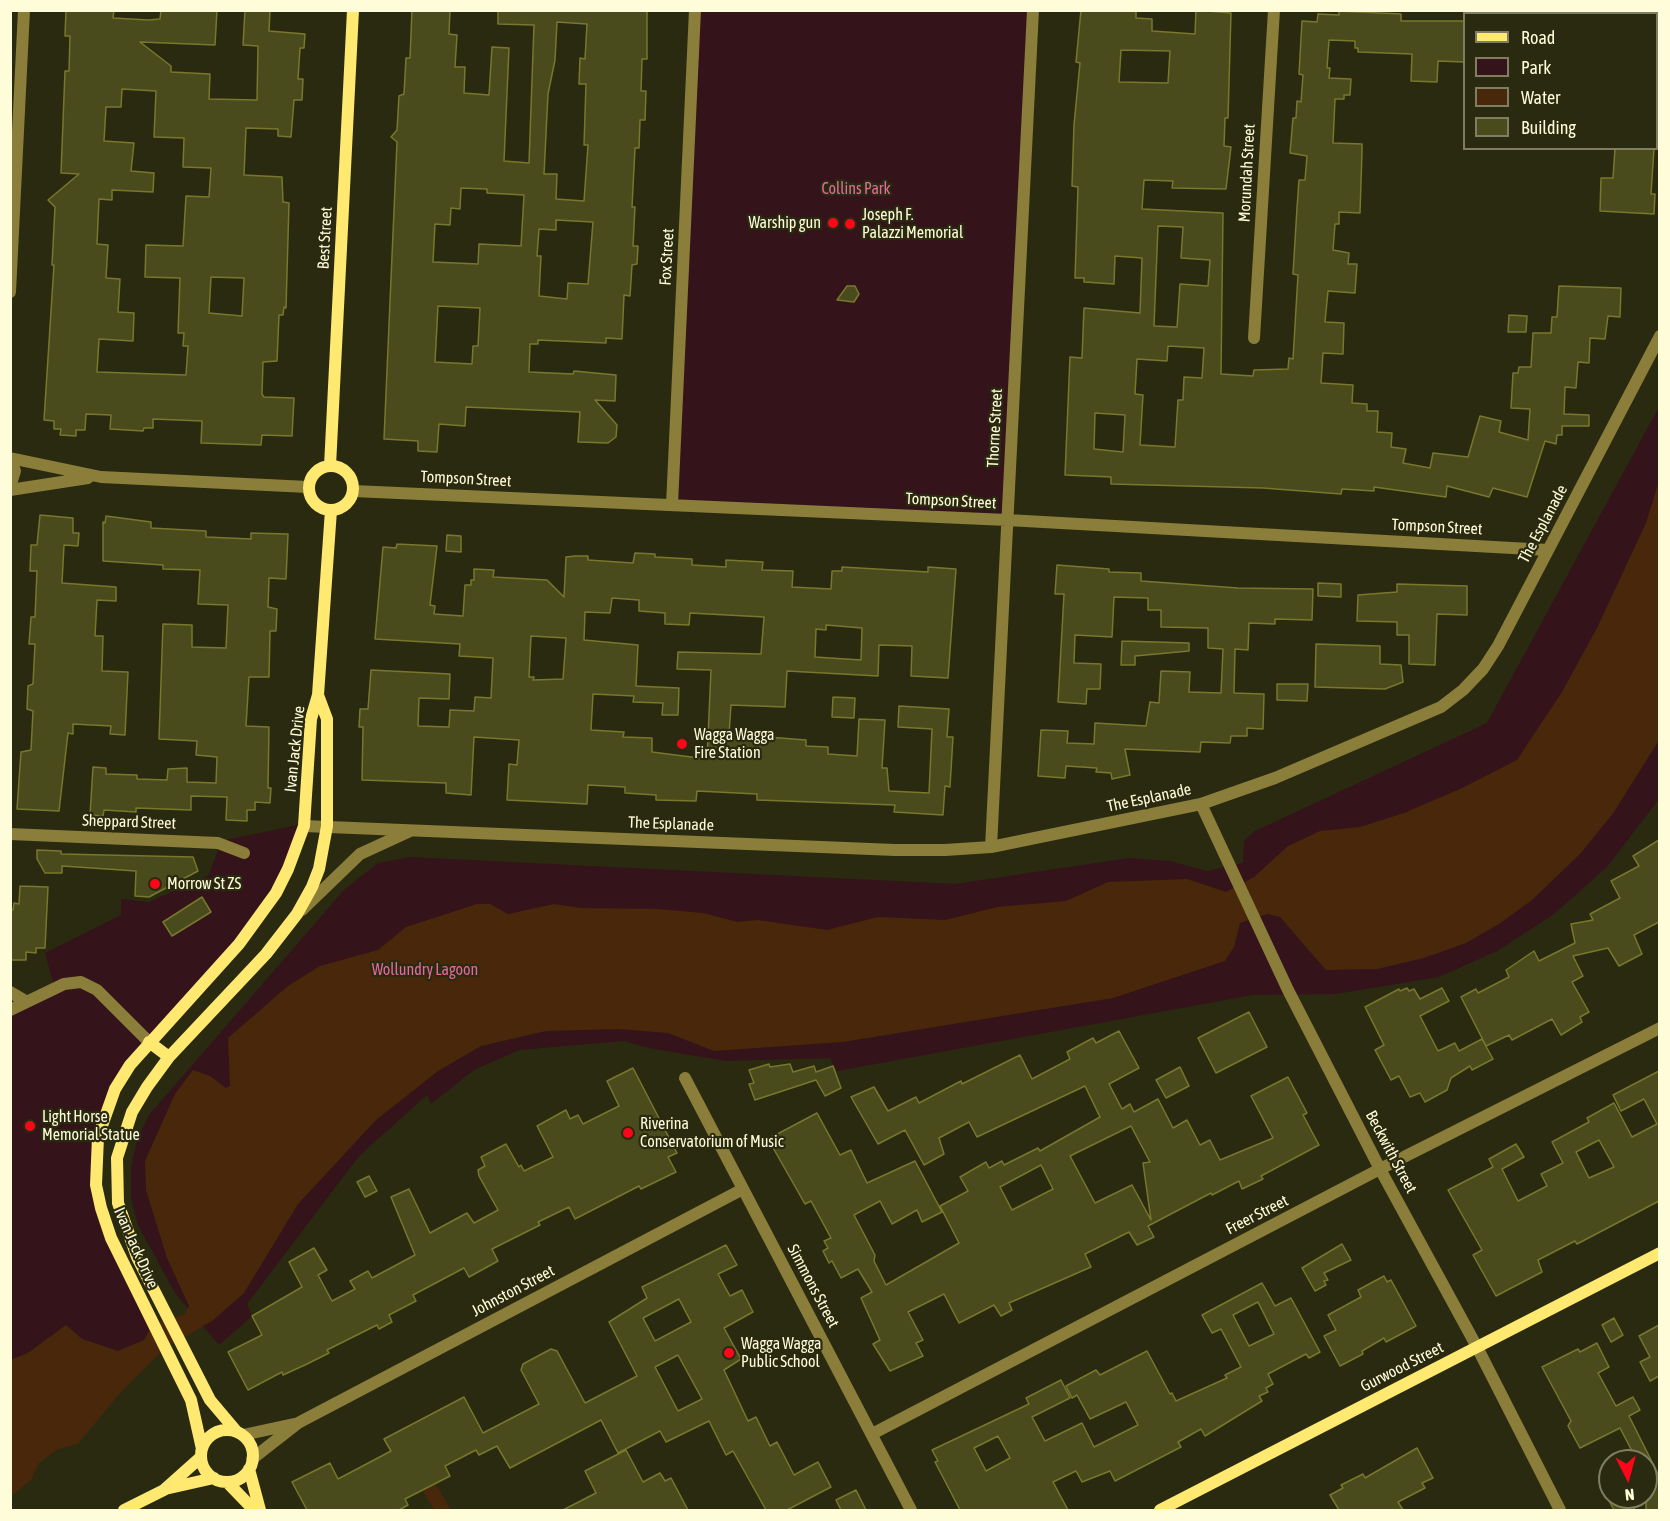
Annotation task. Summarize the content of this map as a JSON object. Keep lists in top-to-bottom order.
{
  "streets": {
    "street": [
      "Morundah Street",
      "Best Street",
      "Fox Street",
      "Thorne Street",
      "Tompson Street",
      "The Esplanade",
      "Ivan Jack Drive",
      "Sheppard Street",
      "Beckwith Street",
      "Freer Street",
      "Simmons Street",
      "Johnston Street",
      "Gurwood Street"
    ]
  },
  "crossings": [
    ["Best Street", "Tompson Street"],
    ["Fox Street", "Tompson Street"],
    ["Thorne Street", "Tompson Street"],
    ["Thorne Street", "The Esplanade"],
    ["Tompson Street", "The Esplanade"],
    ["The Esplanade", "Ivan Jack Drive"],
    ["The Esplanade", "Beckwith Street"],
    ["Ivan Jack Drive", "Johnston Street"],
    ["Beckwith Street", "Freer Street"],
    ["Beckwith Street", "Gurwood Street"],
    ["Freer Street", "Simmons Street"],
    ["Simmons Street", "Johnston Street"]
  ],
  "parks": ["Collins Park", "Wollundry Lagoon"],
  "places": [
    "Warship gun",
    "Joseph F. Palazzi Memorial",
    "Wagga Wagga Fire Station",
    "Morrow St ZS",
    "Light Horse Memorial Statue",
    "Riverina Conservatorium of Music",
    "Wagga Wagga Public School"
  ],
  "legend": [
    "Road",
    "Park",
    "Water",
    "Building"
  ],
  "north": "bottom"
}
